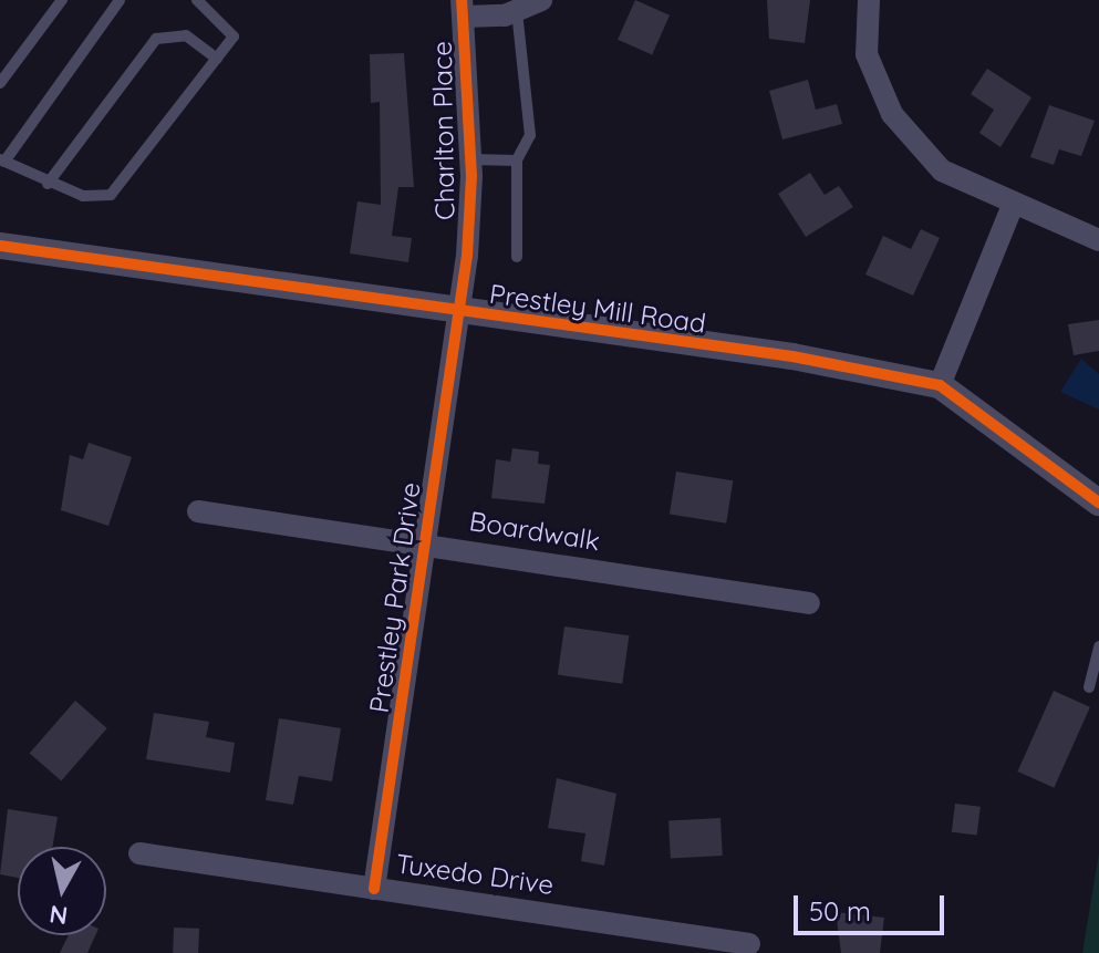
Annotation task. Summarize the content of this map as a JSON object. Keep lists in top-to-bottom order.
{
  "streets": {
    "street": [
      "Charlton Place",
      "Prestley Mill Road",
      "Boardwalk",
      "Prestley Park Drive",
      "Tuxedo Drive"
    ]
  },
  "crossings": [
    ["Charlton Place", "Prestley Mill Road"],
    ["Charlton Place", "Prestley Park Drive"],
    ["Prestley Mill Road", "Prestley Park Drive"],
    ["Boardwalk", "Prestley Park Drive"],
    ["Prestley Park Drive", "Tuxedo Drive"]
  ],
  "scale_bar": "50 m",
  "north": "bottom"
}
